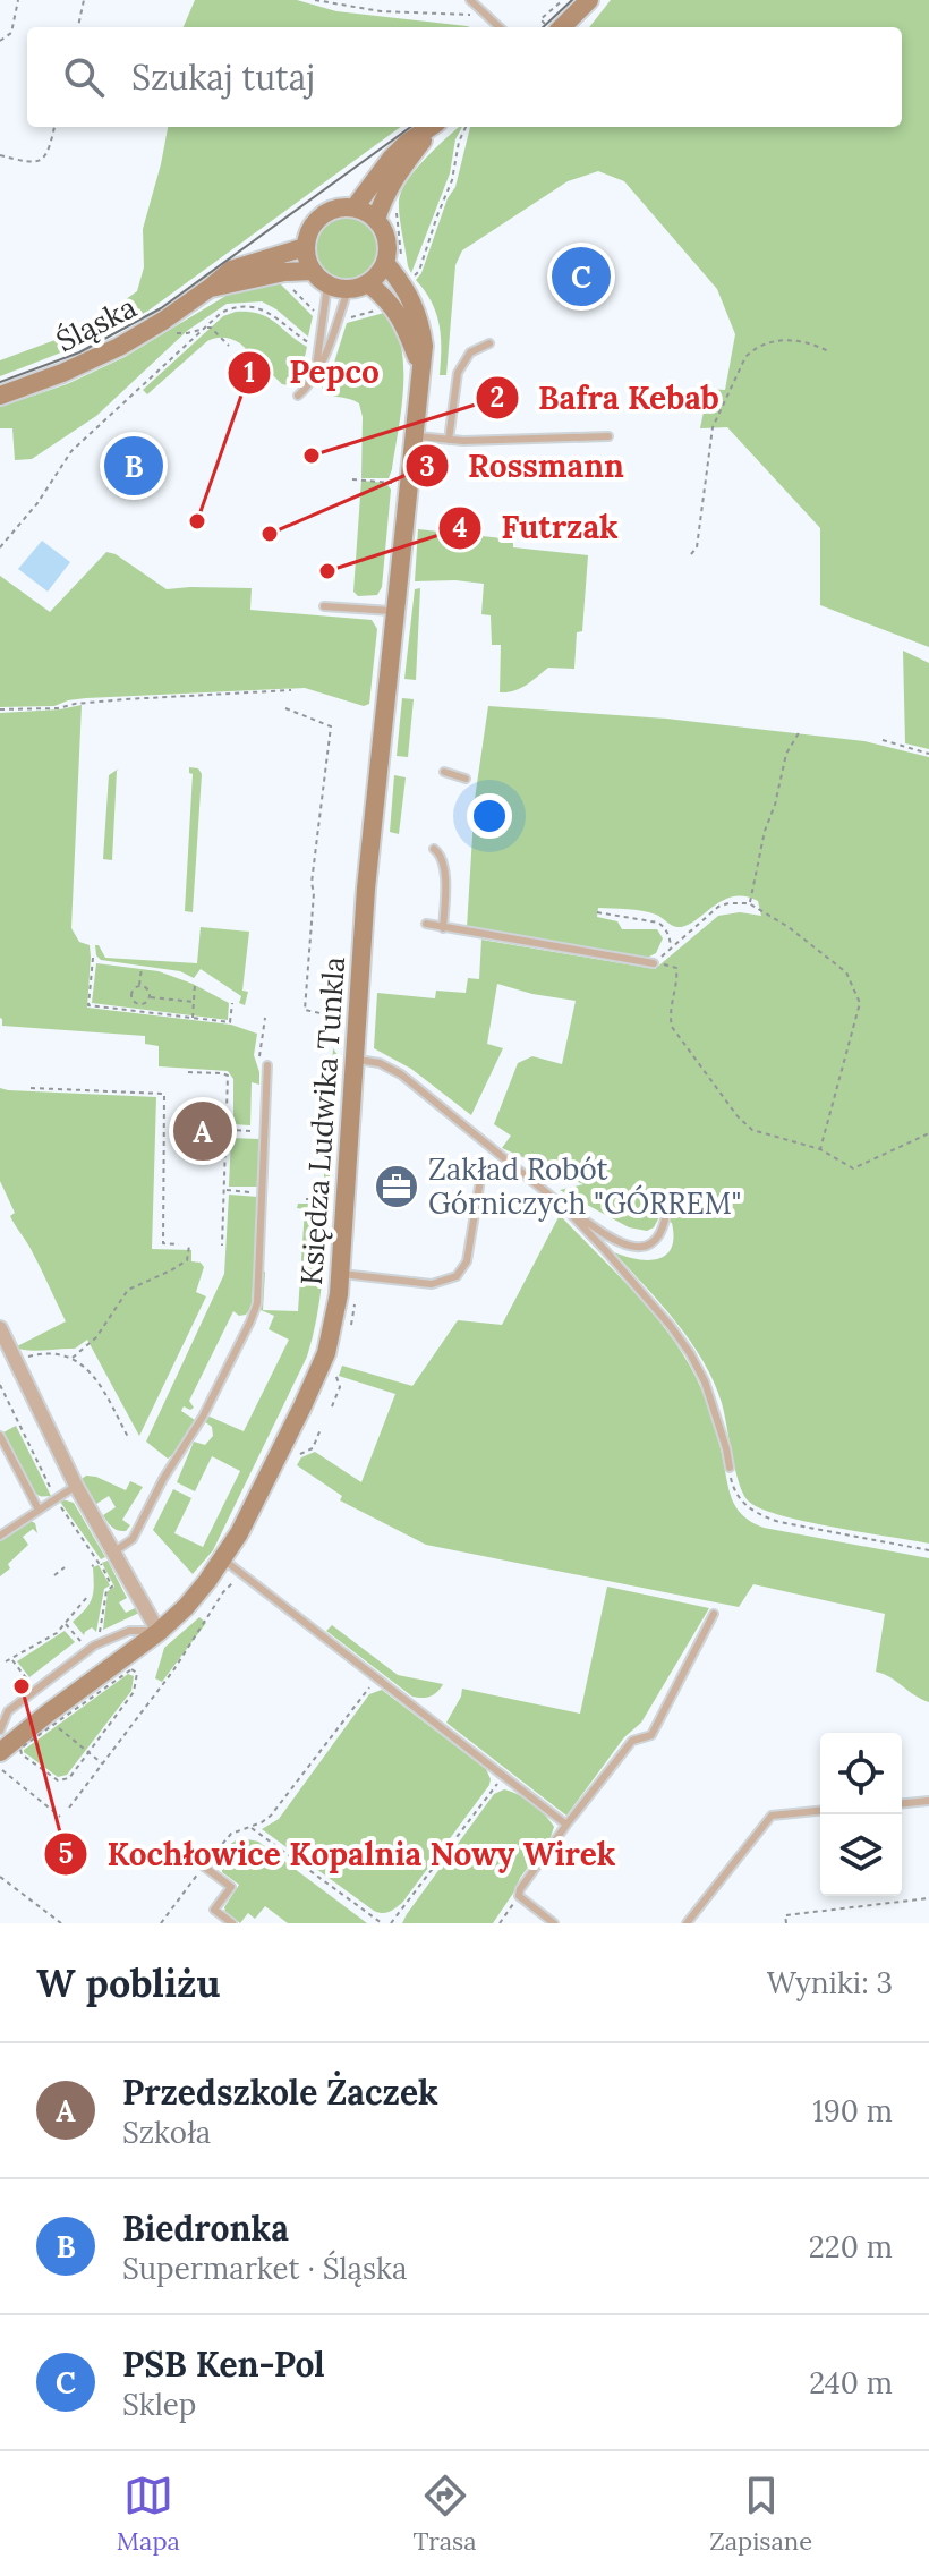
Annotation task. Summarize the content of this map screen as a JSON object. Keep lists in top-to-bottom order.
{
  "streets": {
    "street": ["Śląska", "Księdza Ludwika Tunkla"]
  },
  "crossings": [
    ["Śląska", "Księdza Ludwika Tunkla"]
  ],
  "places": {
    "other": [
      "Bafra Kebab",
      "Pepco",
      "Rossmann",
      "Futrzak",
      "Kochłowice Kopalnia Nowy Wirek"
    ],
    "office": ["Zakład Robót Górniczych \"GÓRREM\""]
  },
  "page": {
    "search": "Szukaj tutaj",
    "pins": ["C", "B", "A"],
    "heading": ["W pobliżu", "Wyniki: 3"],
    "list": [
      {
        "mark": "A",
        "name": "Przedszkole Żaczek",
        "note": "Szkoła",
        "value": "190 m"
      },
      {
        "mark": "B",
        "name": "Biedronka",
        "note": "Supermarket · Śląska",
        "value": "220 m"
      },
      {
        "mark": "C",
        "name": "PSB Ken-Pol",
        "note": "Sklep",
        "value": "240 m"
      }
    ],
    "nav": ["Mapa", "Trasa", "Zapisane"]
  }
}
